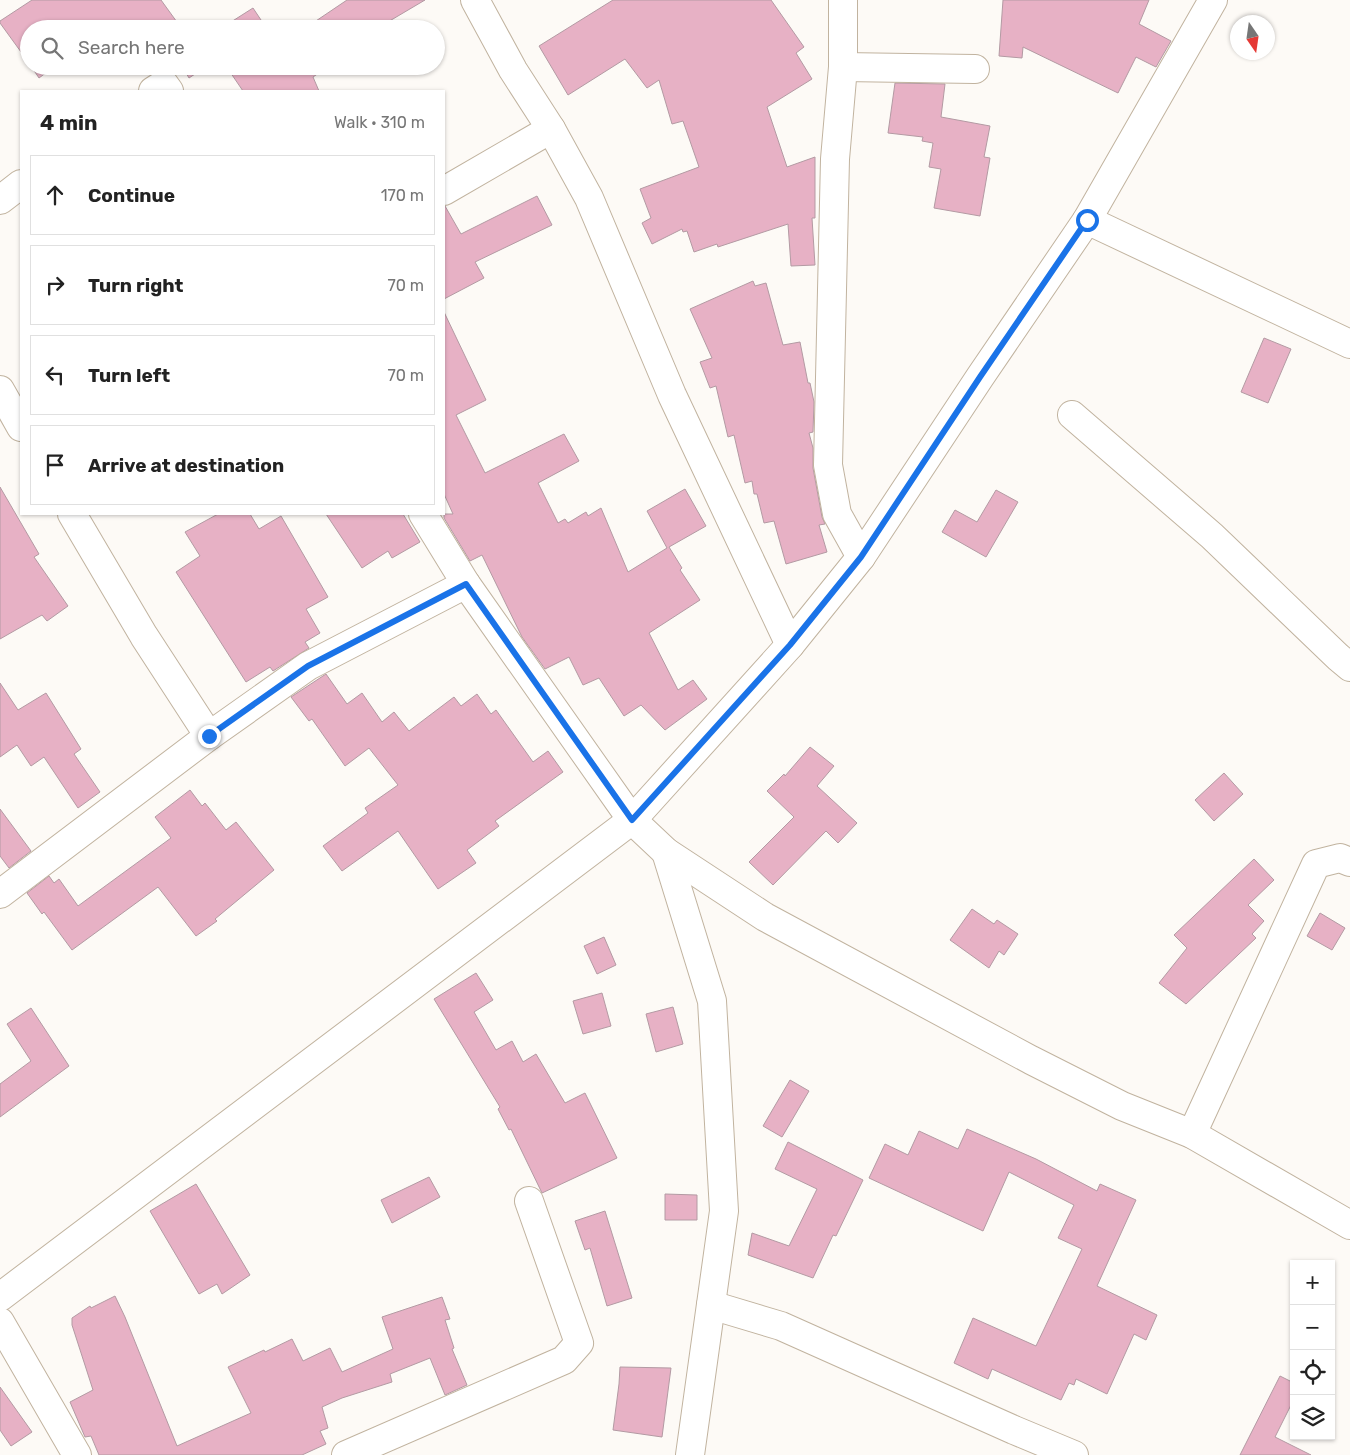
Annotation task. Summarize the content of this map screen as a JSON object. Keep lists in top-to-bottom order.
{
  "north": "bottom",
  "page": {
    "search": "Search here",
    "heading": ["4 min", "Walk · 310 m"],
    "list": [
      ["Continue", "170 m"],
      ["Turn right", "70 m"],
      ["Turn left", "70 m"],
      "Arrive at destination"
    ],
    "map_buttons": ["+", "−"]
  }
}
